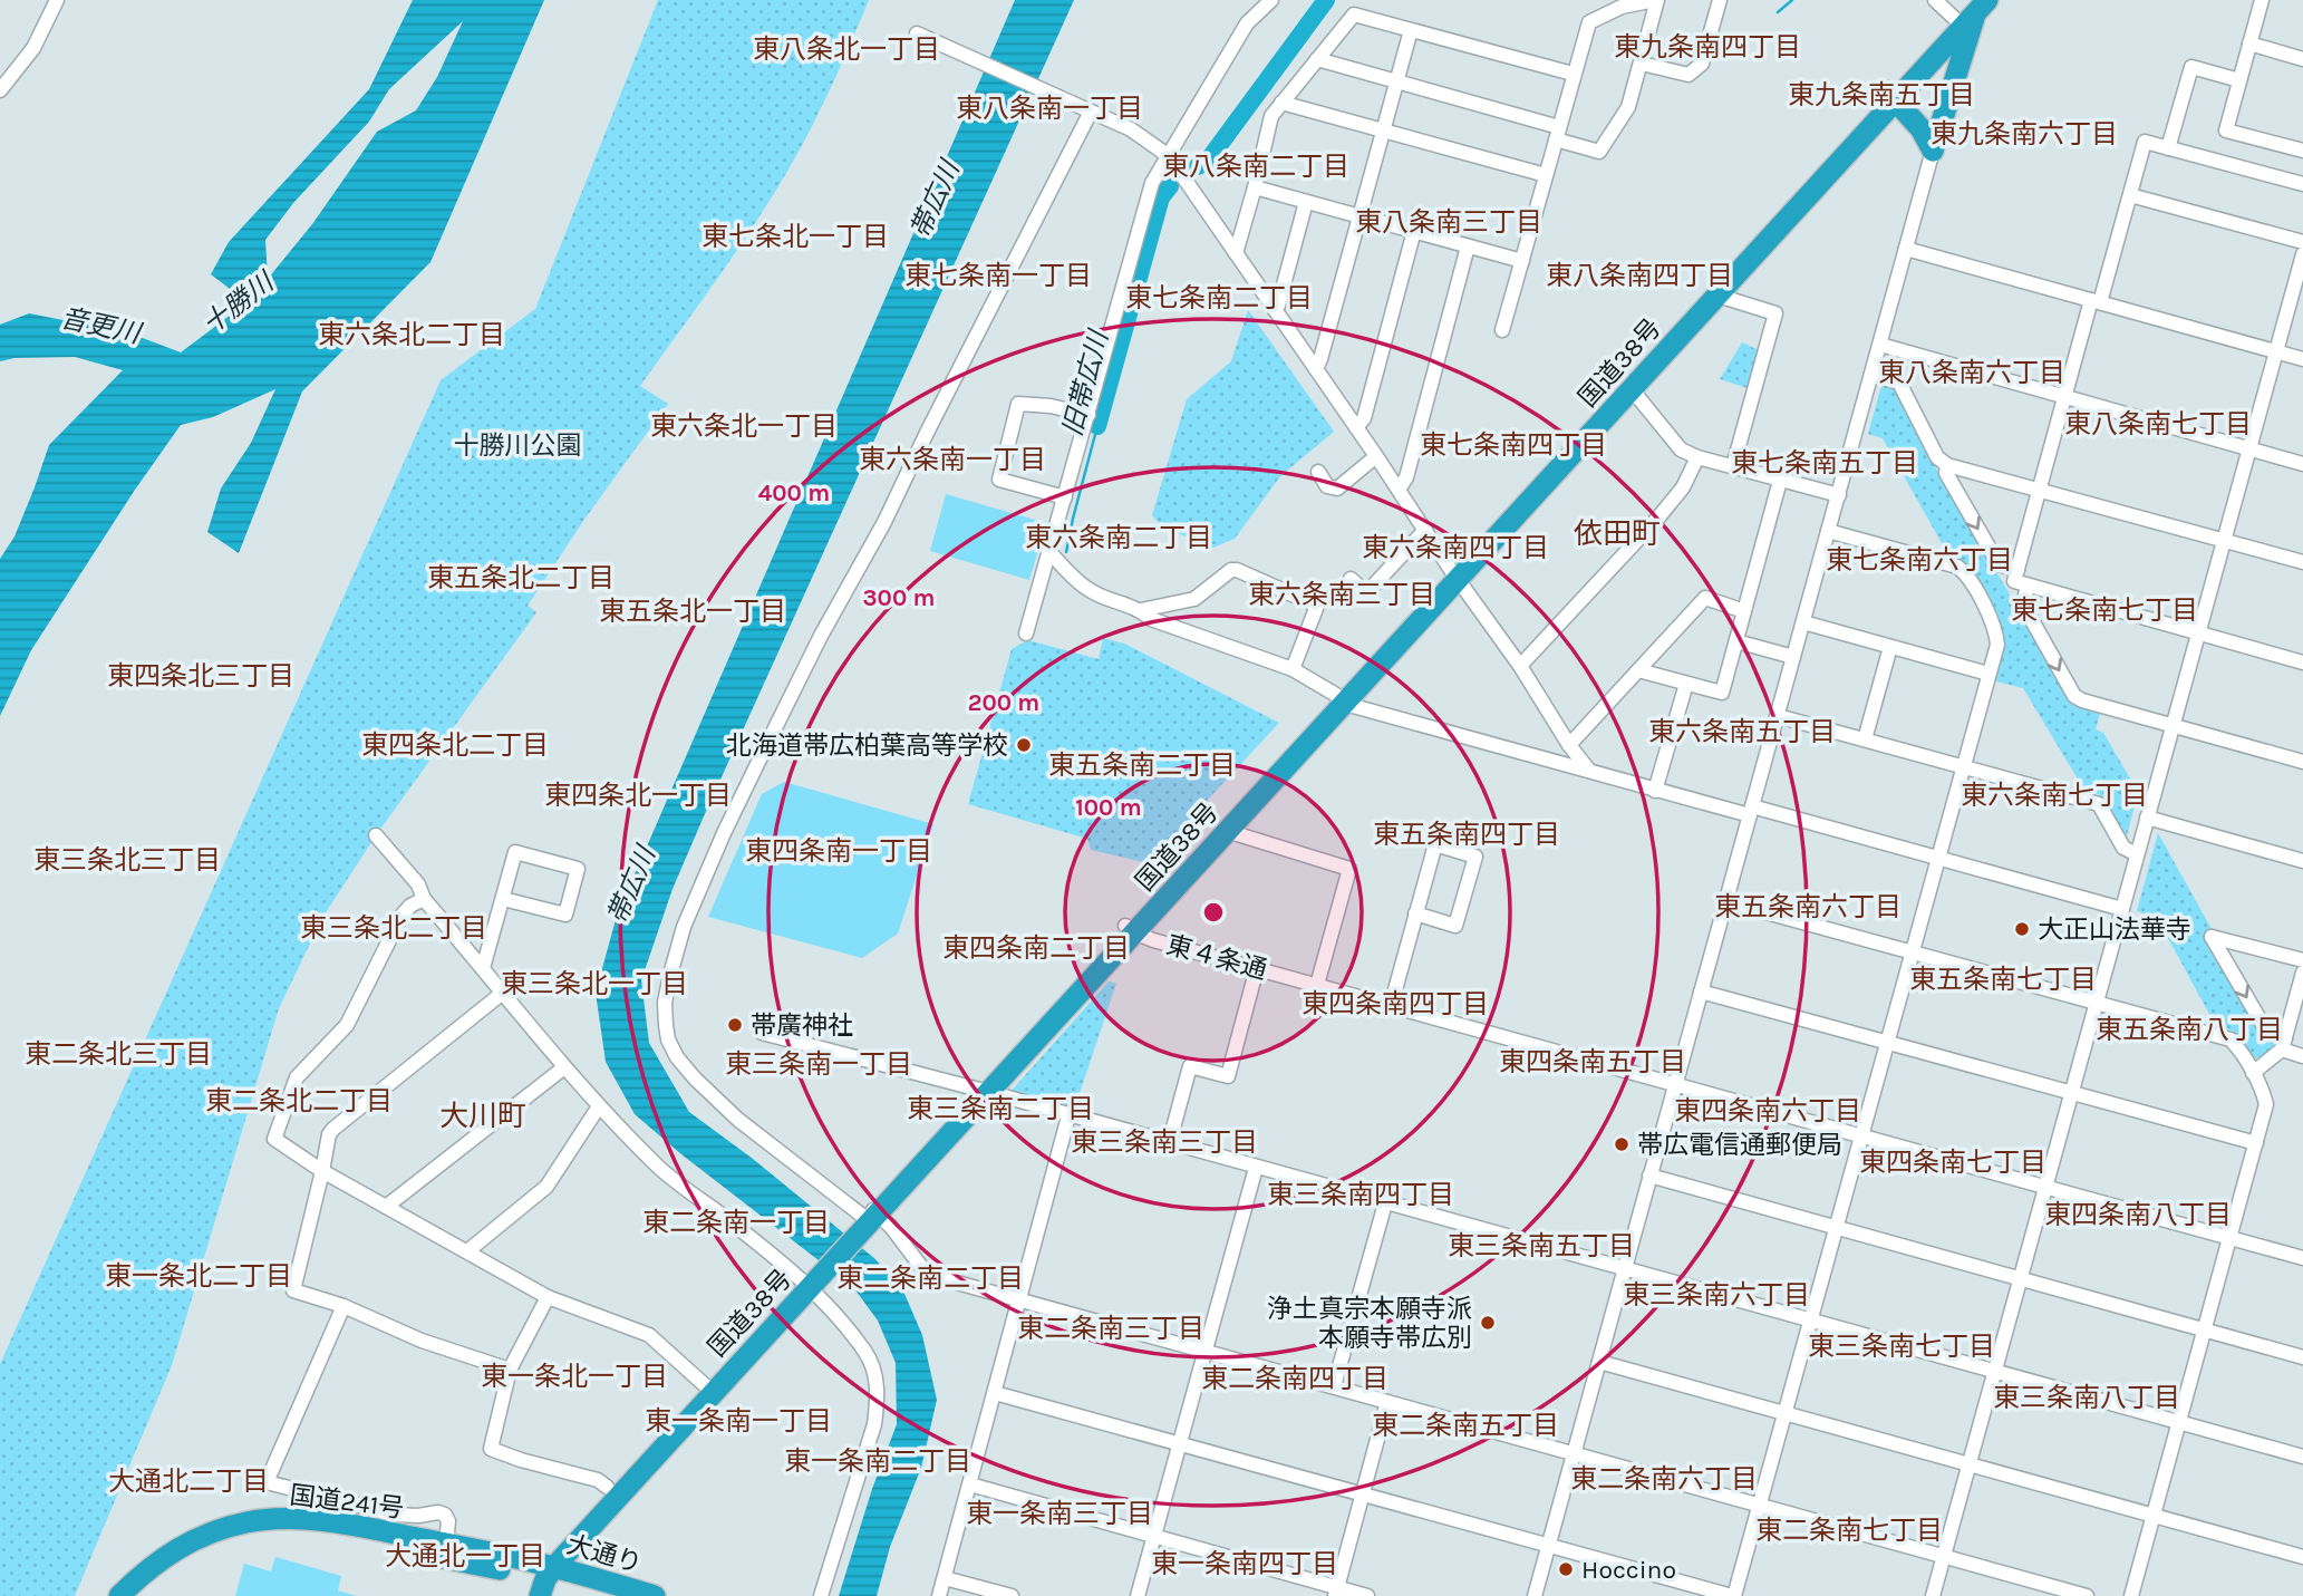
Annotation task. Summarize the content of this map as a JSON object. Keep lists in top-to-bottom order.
{
  "streets": {
    "highway": ["国道38号", "国道241号", "大通り"],
    "street": ["東４条通"]
  },
  "crossings": [
    ["国道38号", "東４条通"],
    ["国道38号", "国道241号"],
    ["国道38号", "大通り"],
    ["国道241号", "大通り"]
  ],
  "districts": [
    "東九条南四丁目",
    "東八条北一丁目",
    "東九条南五丁目",
    "東八条南一丁目",
    "東九条南六丁目",
    "東八条南二丁目",
    "東八条南三丁目",
    "東七条北一丁目",
    "東七条南一丁目",
    "東八条南四丁目",
    "東七条南二丁目",
    "東六条北二丁目",
    "東八条南六丁目",
    "東八条南七丁目",
    "東六条北一丁目",
    "東七条南四丁目",
    "東六条南一丁目",
    "東七条南五丁目",
    "依田町",
    "東六条南二丁目",
    "東六条南四丁目",
    "東七条南六丁目",
    "東五条北二丁目",
    "東六条南三丁目",
    "東七条南七丁目",
    "東五条北一丁目",
    "東四条北三丁目",
    "東六条南五丁目",
    "東四条北二丁目",
    "東五条南二丁目",
    "東四条北一丁目",
    "東六条南七丁目",
    "東五条南四丁目",
    "東四条南一丁目",
    "東三条北三丁目",
    "東五条南六丁目",
    "東三条北二丁目",
    "東四条南二丁目",
    "東五条南七丁目",
    "東三条北一丁目",
    "東四条南四丁目",
    "東五条南八丁目",
    "東二条北三丁目",
    "東四条南五丁目",
    "東三条南一丁目",
    "東二条北二丁目",
    "東三条南二丁目",
    "東四条南六丁目",
    "大川町",
    "東三条南三丁目",
    "東四条南七丁目",
    "東三条南四丁目",
    "東四条南八丁目",
    "東二条南一丁目",
    "東三条南五丁目",
    "東一条北二丁目",
    "東二条南二丁目",
    "東三条南六丁目",
    "東二条南三丁目",
    "東三条南七丁目",
    "東一条北一丁目",
    "東二条南四丁目",
    "東三条南八丁目",
    "東一条南一丁目",
    "東二条南五丁目",
    "東一条南二丁目",
    "東二条南六丁目",
    "大通北二丁目",
    "東一条南三丁目",
    "東二条南七丁目",
    "大通北一丁目",
    "東一条南四丁目"
  ],
  "water": [
    "帯広川",
    "十勝川",
    "音更川",
    "旧帯広川"
  ],
  "parks": ["十勝川公園"],
  "places": [
    "北海道帯広柏葉高等学校",
    "大正山法華寺",
    "帯廣神社",
    "帯広電信通郵便局",
    "浄土真宗本願寺派 本願寺帯広別",
    "Hoccino"
  ],
  "rings": [
    "400 m",
    "300 m",
    "200 m",
    "100 m"
  ]
}
